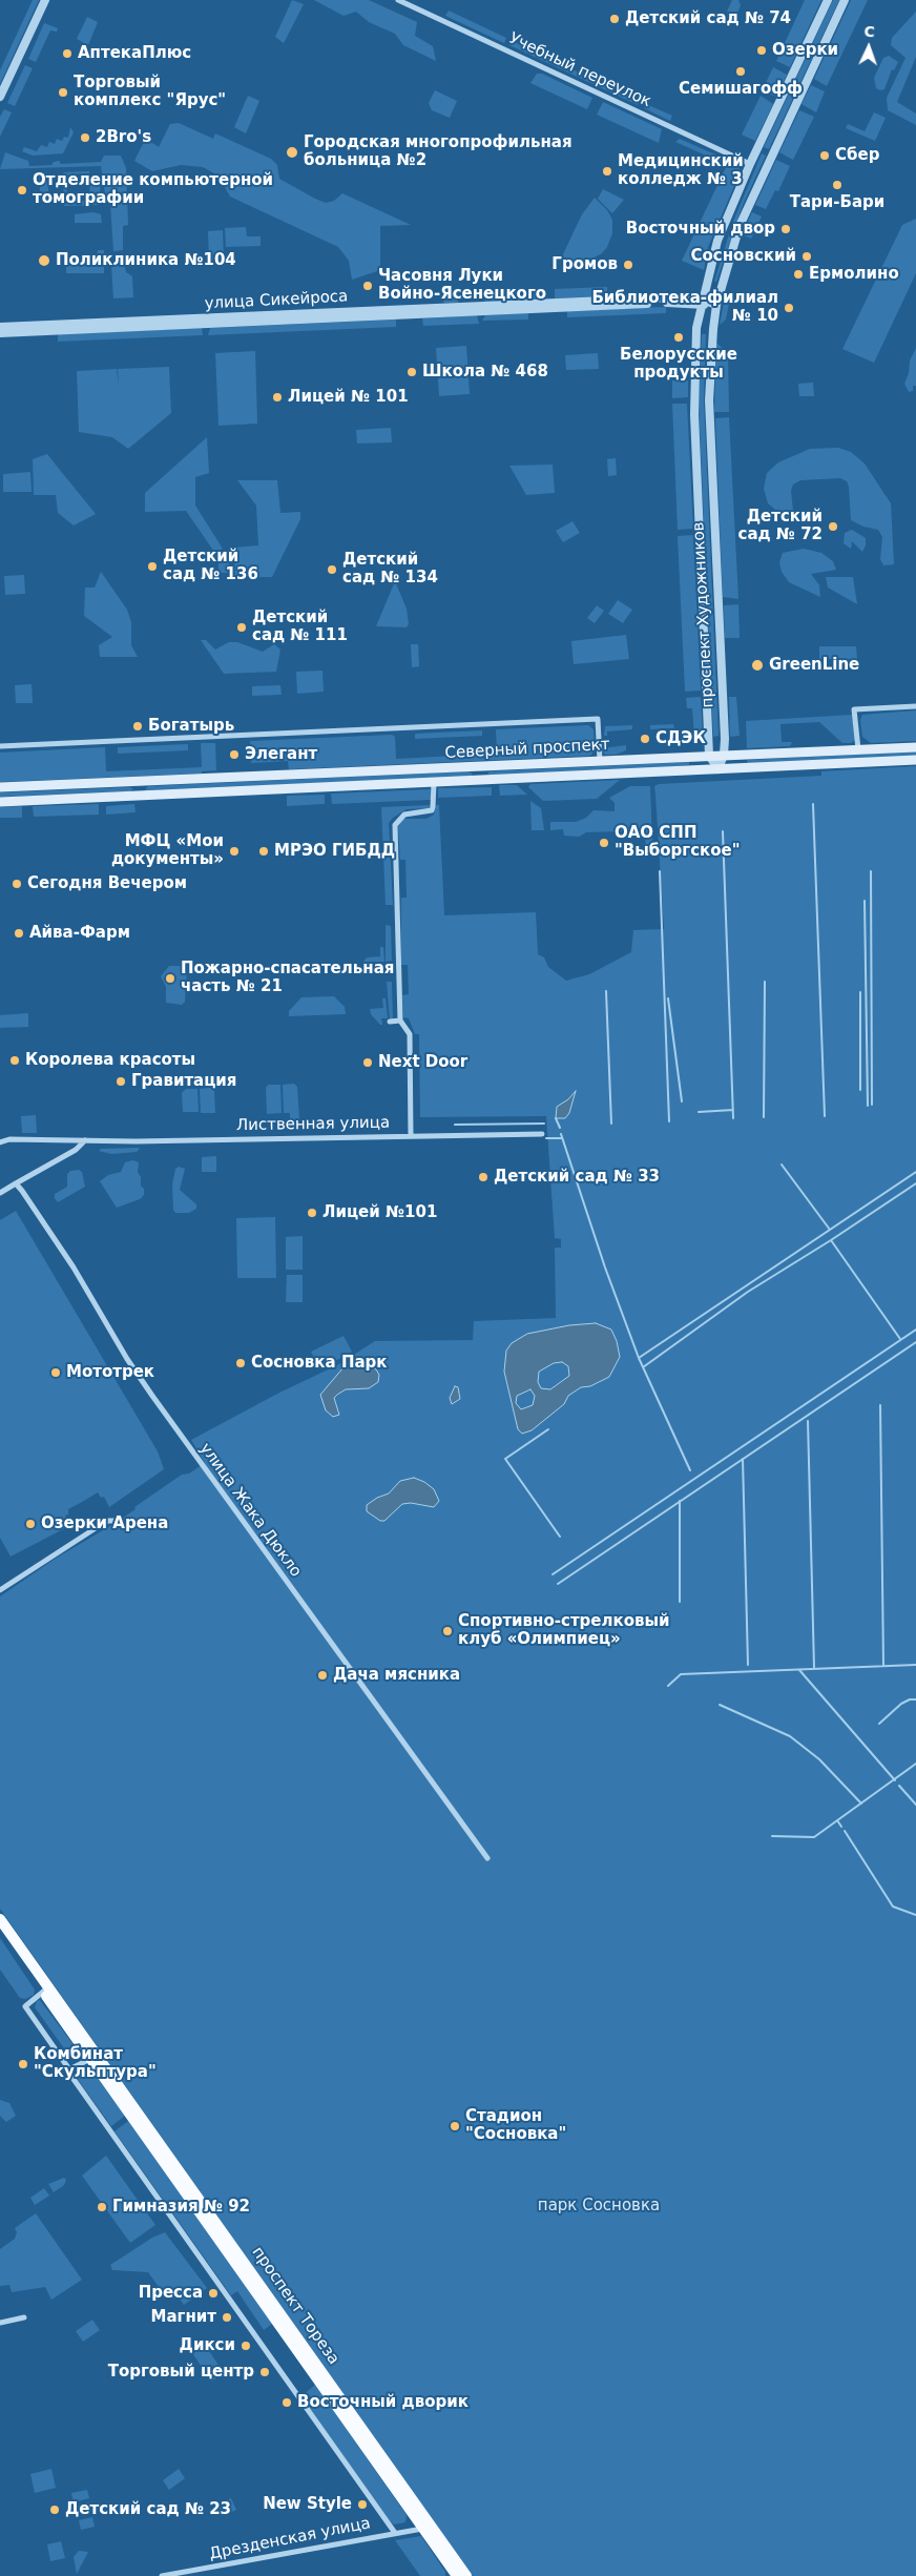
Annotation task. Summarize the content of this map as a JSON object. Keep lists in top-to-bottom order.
{
  "streets": {
    "main road": ["Северный проспект", "проспект Тореза"],
    "street": [
      "Учебный переулок",
      "улица Сикейроса",
      "проспект Художников",
      "Лиственная улица",
      "улица Жака Дюкло",
      "Дрезденская улица"
    ]
  },
  "crossings": [
    ["Учебный переулок", "проспект Художников"],
    ["улица Сикейроса", "проспект Художников"],
    ["проспект Художников", "Северный проспект"],
    ["проспект Тореза", "Дрезденская улица"]
  ],
  "parks": ["парк Сосновка"],
  "places": [
    "Детский сад № 74",
    "Озерки",
    "АптекаПлюс",
    "Семишагофф",
    "Торговый комплекс \"Ярус\"",
    "2Bro's",
    "Городская многопрофильная больница №2",
    "Сбер",
    "Медицинский колледж № 3",
    "Тари-Бари",
    "Отделение компьютерной томографии",
    "Восточный двор",
    "Сосновский",
    "Поликлиника №104",
    "Громов",
    "Ермолино",
    "Часовня Луки Войно-Ясенецкого",
    "Библиотека-филиал № 10",
    "Белорусские продукты",
    "Школа № 468",
    "Лицей № 101",
    "Детский сад № 72",
    "Детский сад № 136",
    "Детский сад № 134",
    "Детский сад № 111",
    "GreenLine",
    "Богатырь",
    "СДЭК",
    "Элегант",
    "ОАО СПП \"Выборгское\"",
    "МФЦ «Мои документы»",
    "МРЭО ГИБДД",
    "Сегодня Вечером",
    "Айва-Фарм",
    "Пожарно-спасательная часть № 21",
    "Королева красоты",
    "Next Door",
    "Гравитация",
    "Детский сад № 33",
    "Лицей №101",
    "Сосновка Парк",
    "Мототрек",
    "Озерки Арена",
    "Спортивно-стрелковый клуб «Олимпиец»",
    "Дача мясника",
    "Комбинат \"Скульптура\"",
    "Стадион \"Сосновка\"",
    "Гимназия № 92",
    "Пресса",
    "Магнит",
    "Дикси",
    "Торговый центр",
    "Восточный дворик",
    "New Style",
    "Детский сад № 23"
  ],
  "north": "top"
}
